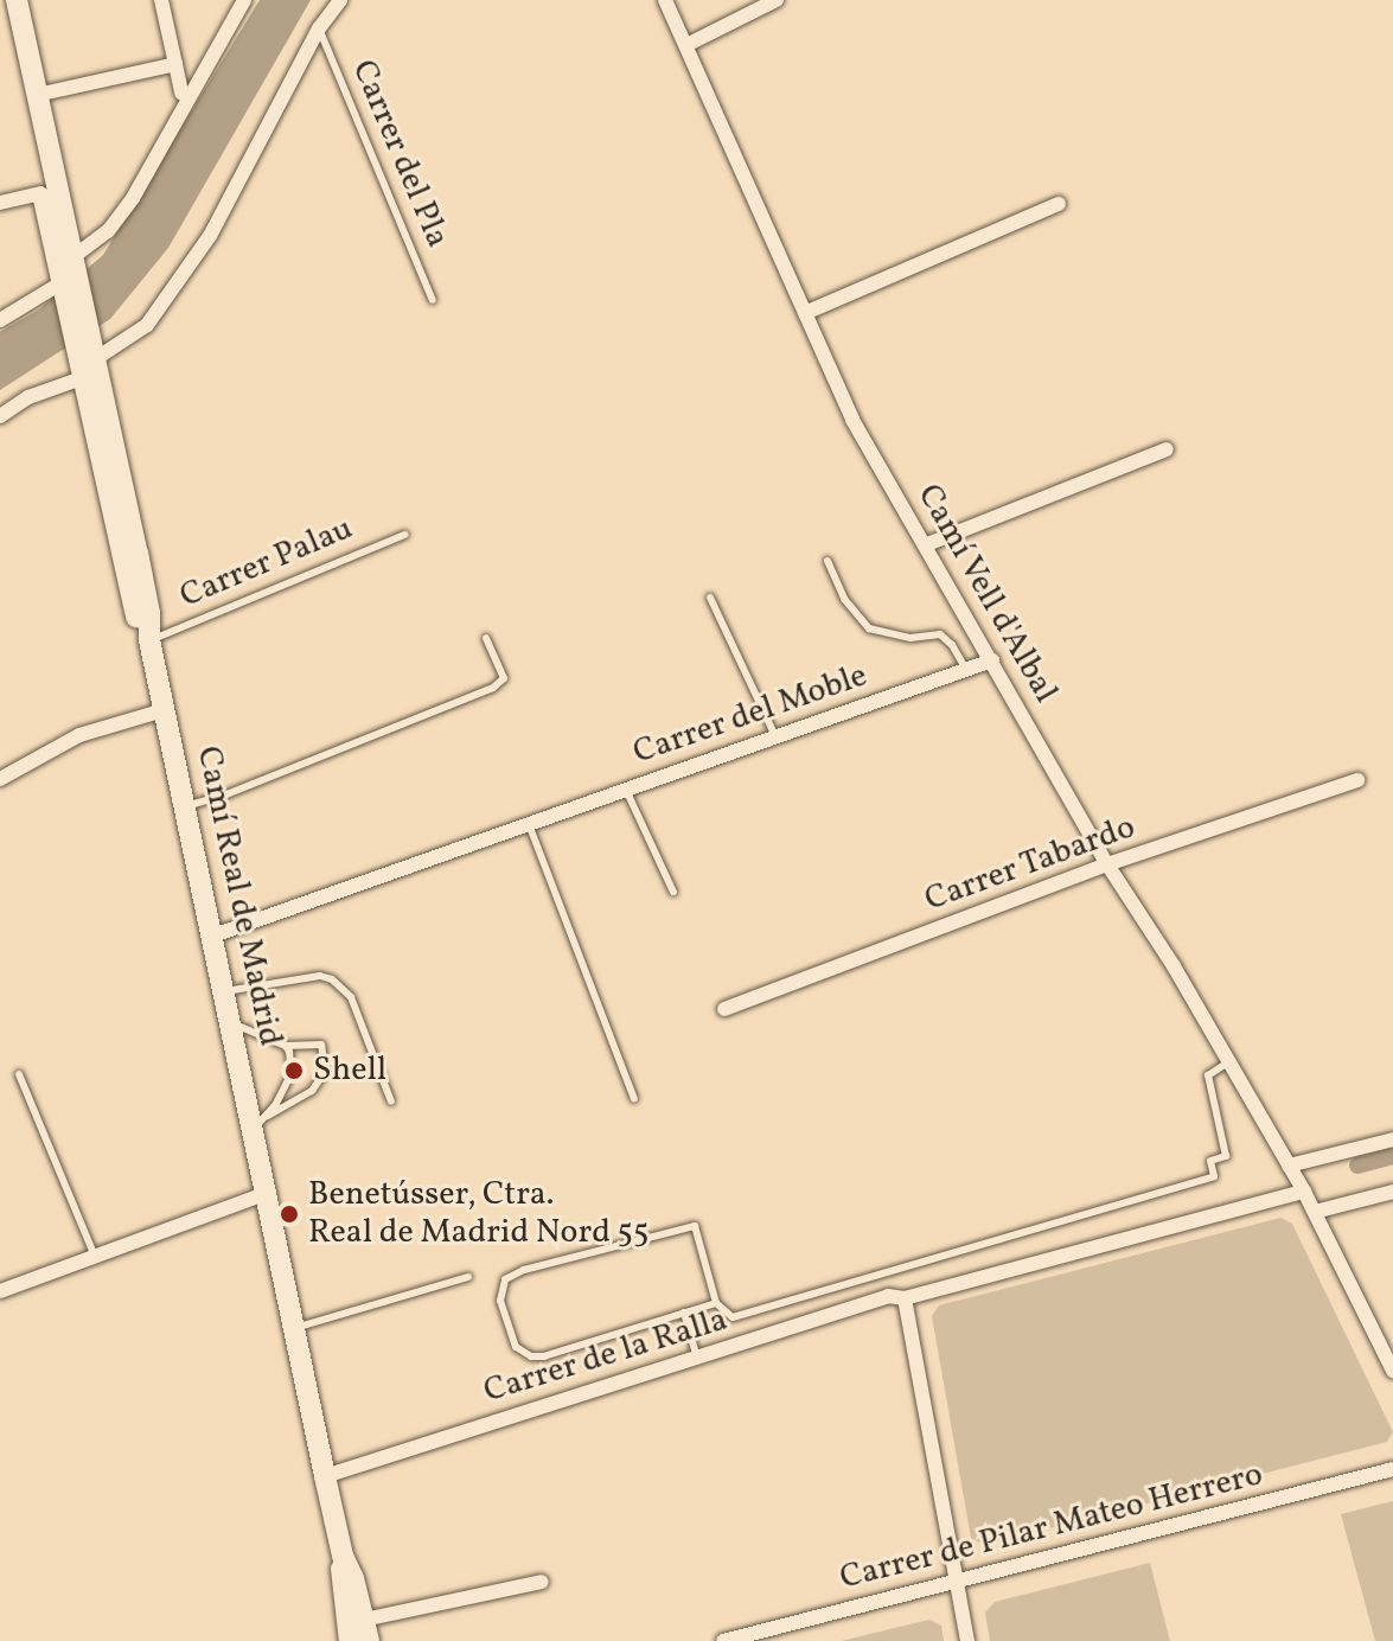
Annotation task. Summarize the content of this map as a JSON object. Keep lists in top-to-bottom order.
{
  "streets": {
    "street": [
      "Camí Vell d'Albal",
      "Carrer del Moble",
      "Carrer Tabardo",
      "Camí Real de Madrid",
      "Carrer de la Ralla",
      "Carrer de Pilar Mateo Herrero"
    ],
    "lane": ["Carrer del Pla", "Carrer Palau"]
  },
  "crossings": [
    ["Carrer Palau", "Camí Real de Madrid"],
    ["Camí Vell d'Albal", "Carrer del Moble"],
    ["Camí Vell d'Albal", "Carrer Tabardo"],
    ["Camí Vell d'Albal", "Carrer de la Ralla"],
    ["Carrer del Moble", "Camí Real de Madrid"],
    ["Camí Real de Madrid", "Carrer de la Ralla"]
  ],
  "places": ["Shell", "Benetússer, Ctra. Real de Madrid Nord 55"]
}
